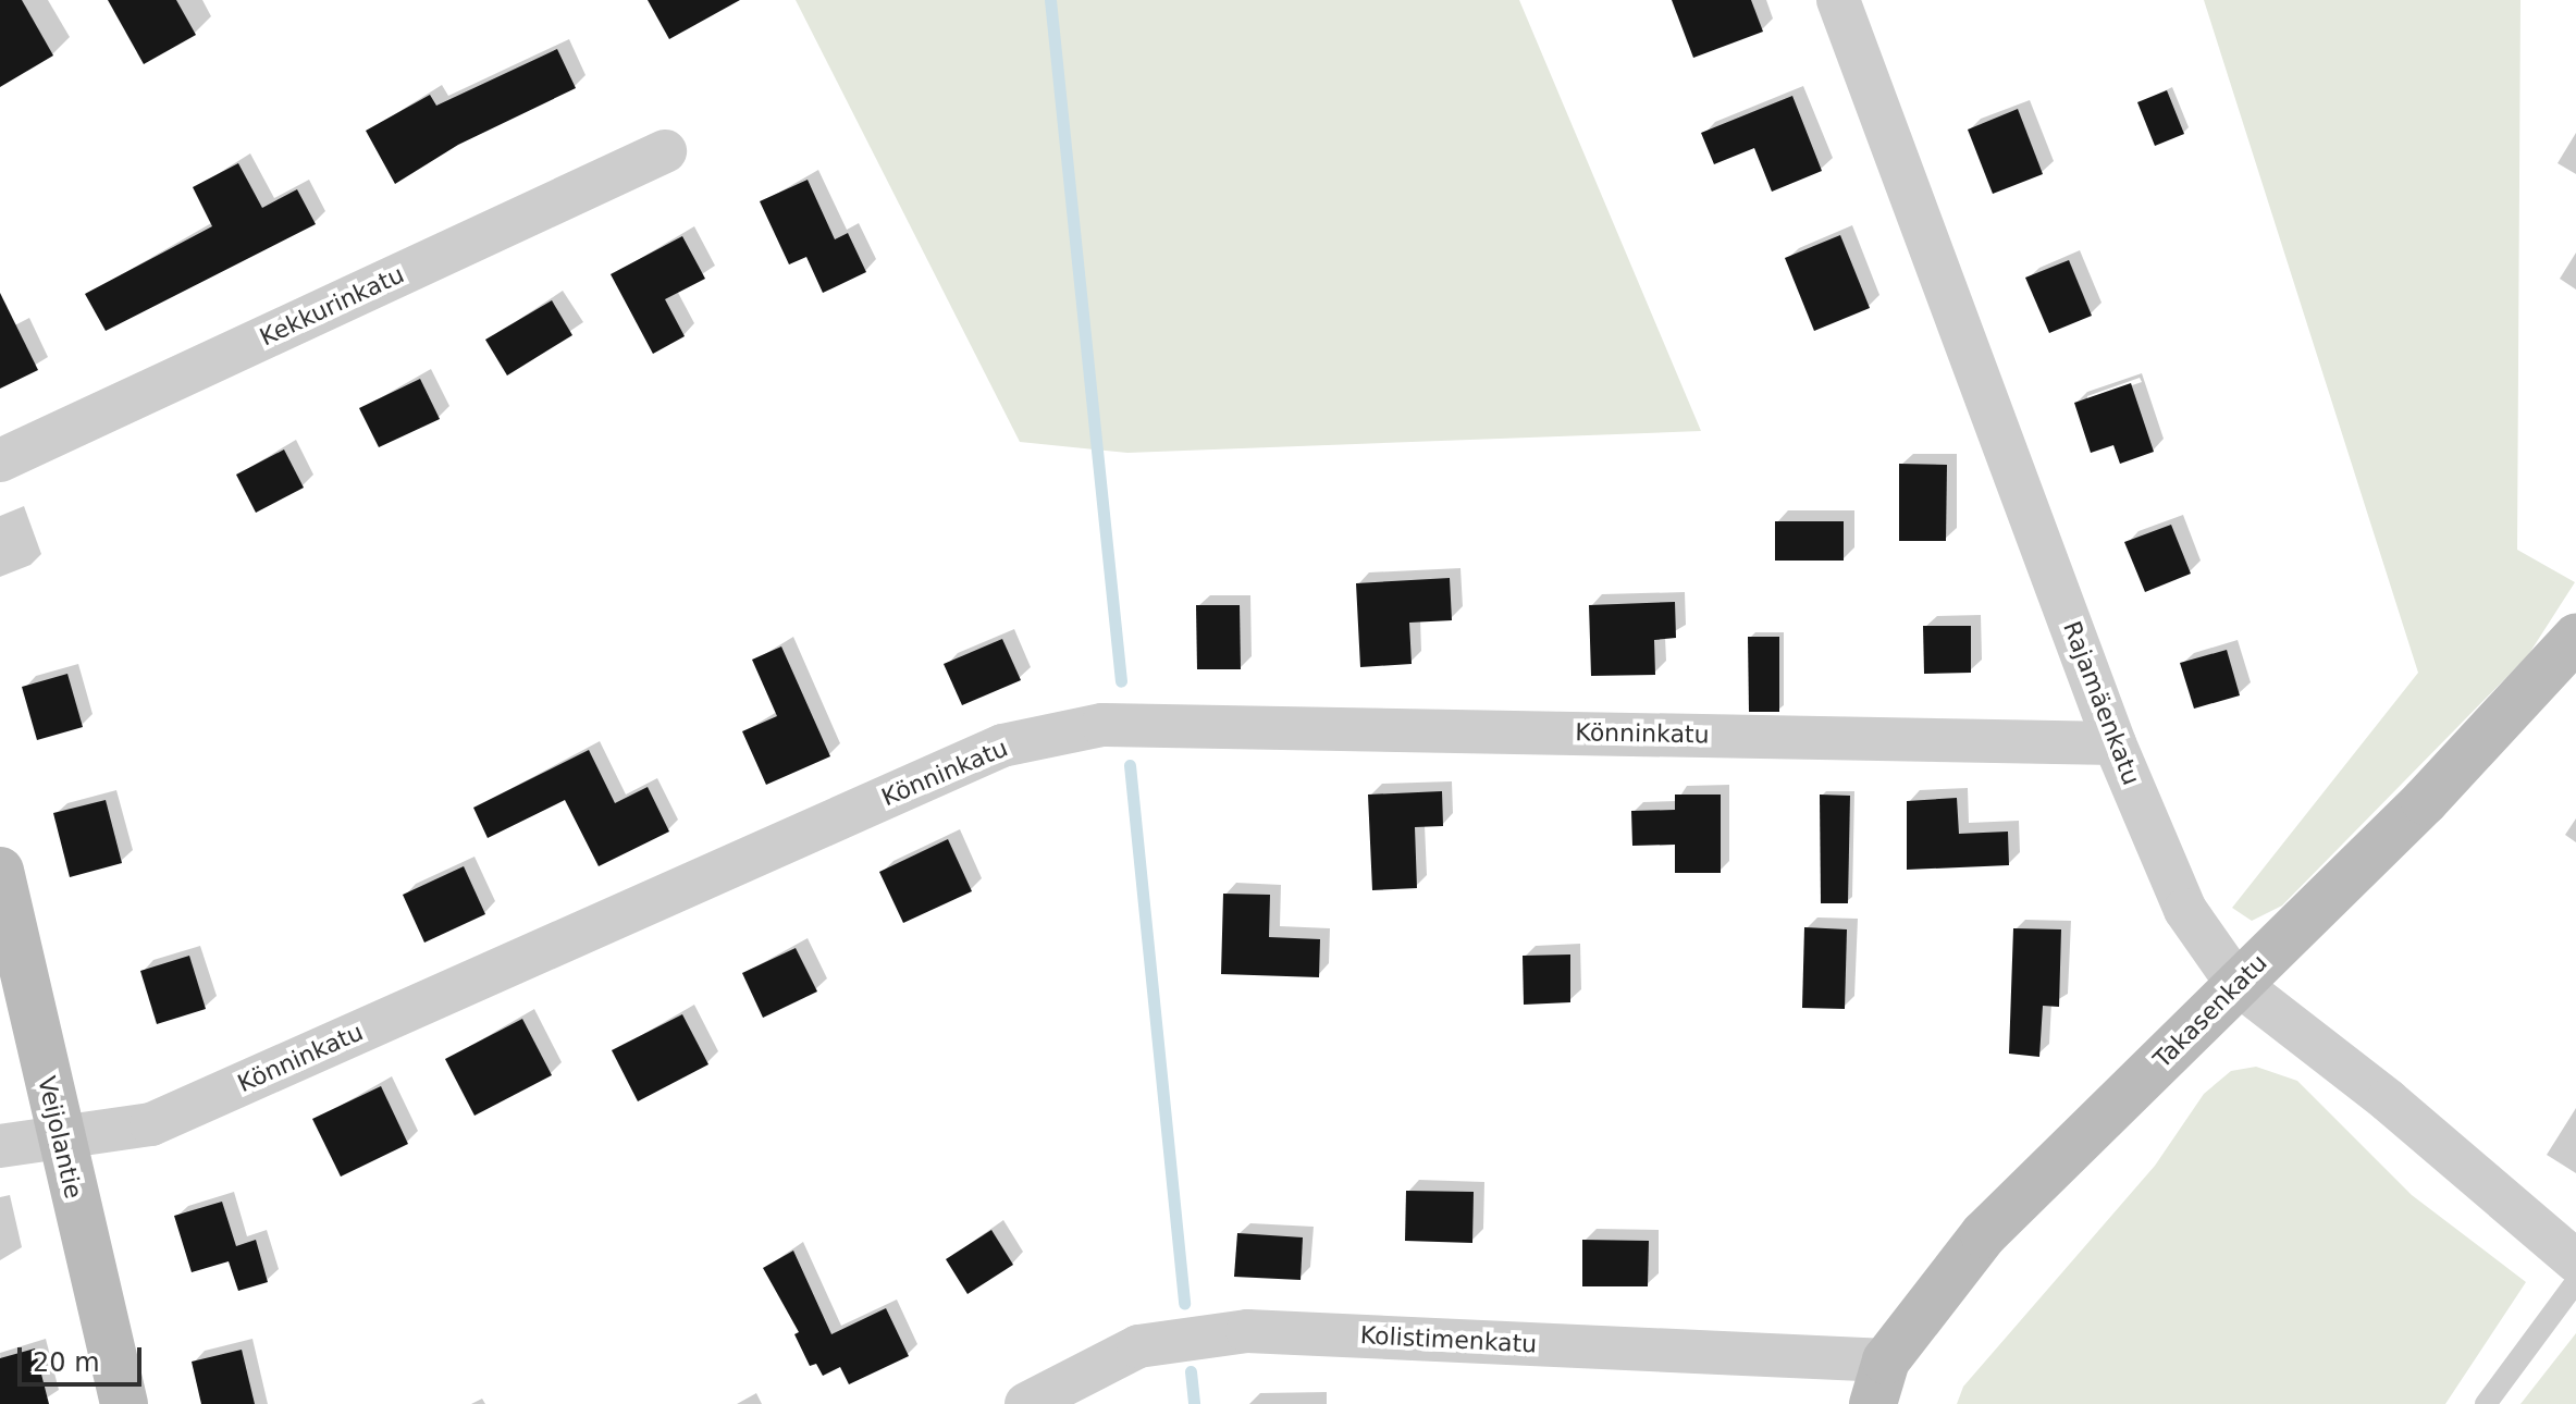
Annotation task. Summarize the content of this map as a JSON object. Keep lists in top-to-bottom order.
{
  "streets": {
    "street": [
      "Kekkurinkatu",
      "Rajamäenkatu",
      "Könninkatu",
      "Takasenkatu",
      "Veijolantie",
      "Kolistimenkatu"
    ]
  },
  "crossings": [
    ["Rajamäenkatu", "Könninkatu"],
    ["Rajamäenkatu", "Takasenkatu"],
    ["Könninkatu", "Veijolantie"],
    ["Takasenkatu", "Kolistimenkatu"]
  ],
  "scale_bar": "20 m"
}
